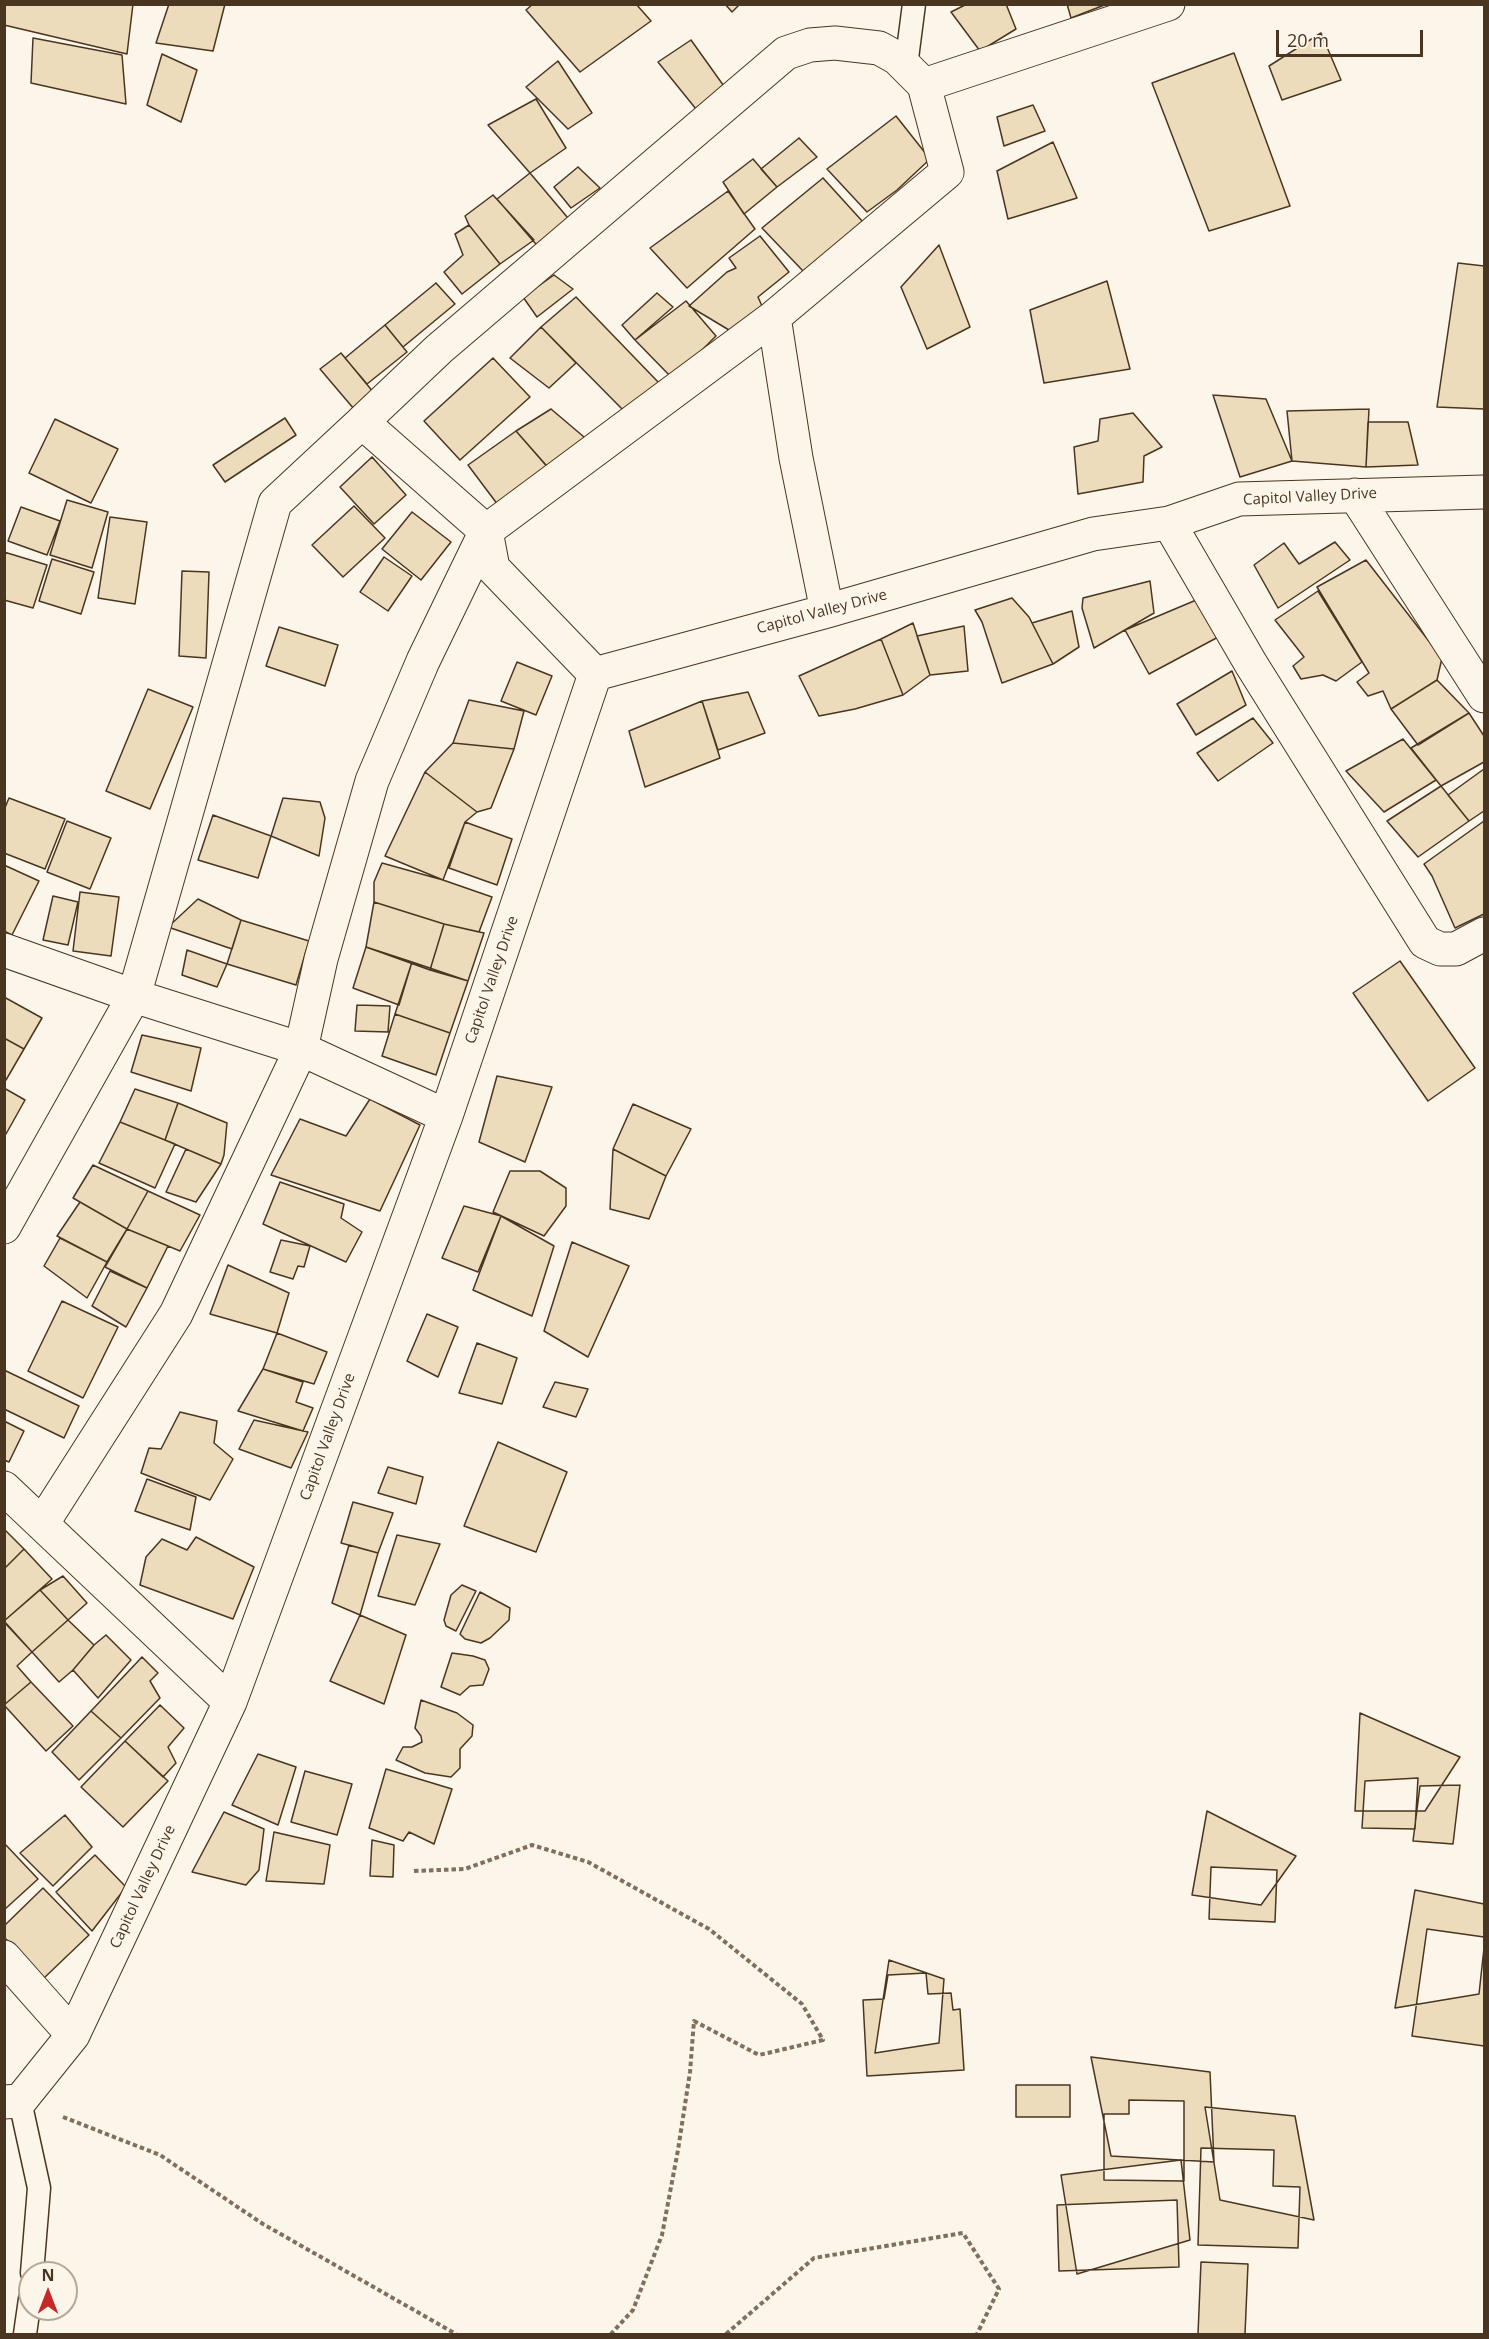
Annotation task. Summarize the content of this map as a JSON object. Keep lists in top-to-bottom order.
{
  "streets": {
    "street": ["Capitol Valley Drive"]
  },
  "scale_bar": "20 m",
  "north": "top"
}
